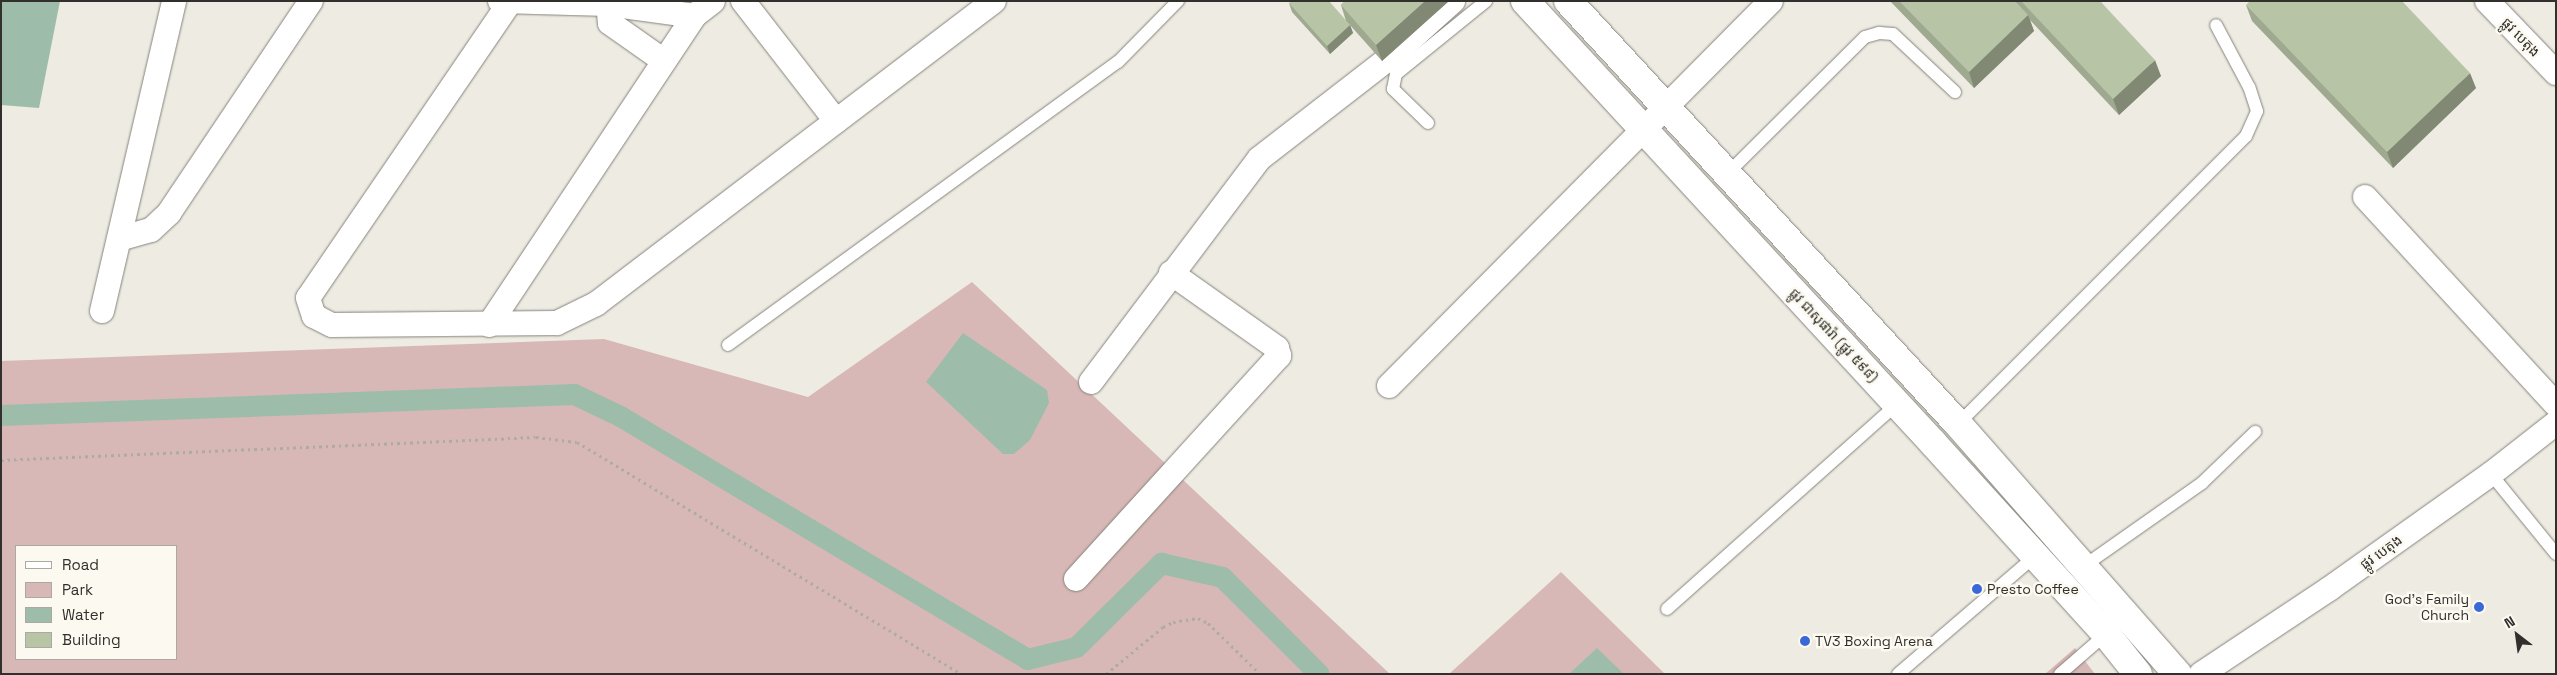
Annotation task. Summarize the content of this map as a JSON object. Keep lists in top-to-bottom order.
{
  "streets": {
    "main road": ["ផ្លូវ ជាសុផារ៉ា (ផ្លូវ ៥៩៨)"],
    "street": ["ផ្លូវ បេតុង"]
  },
  "places": ["Presto Coffee", "God's Family Church", "TV3 Boxing Arena"],
  "legend": [
    "Road",
    "Park",
    "Water",
    "Building"
  ],
  "north": "top left"
}
